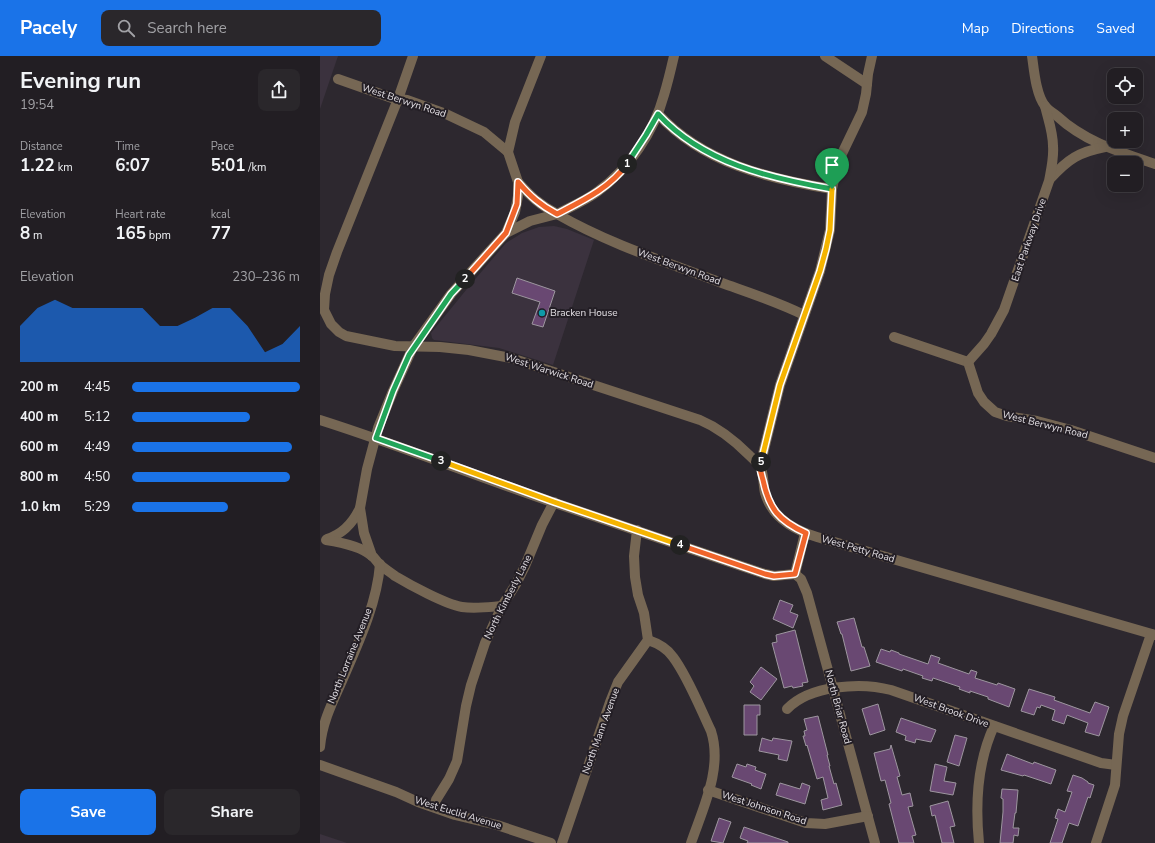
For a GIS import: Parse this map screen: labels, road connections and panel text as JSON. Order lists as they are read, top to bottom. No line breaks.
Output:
{"streets":{"street":["West Berwyn Road","East Parkway Drive","West Warwick Road","West Petty Road","North Kimberly Lane","North Lorraine Avenue","North Briar Road","West Brook Drive","North Mann Avenue","West Johnson Road","West Euclid Avenue"]},"crossings":[["West Berwyn Road","East Parkway Drive"],["West Berwyn Road","West Warwick Road"],["North Kimberly Lane","West Euclid Avenue"],["North Briar Road","West Brook Drive"],["North Briar Road","West Johnson Road"]],"places":["Bracken House"],"page":{"header":"Pacely","search":"Search here","nav":["Map","Directions","Saved"],"heading":["Evening run","19:54"],"map_buttons":["+","−"],"stats":[["Distance","1.22 km"],["Time","6:07"],["Pace","5:01 /km"],["Elevation","8 m"],["Heart rate","165 bpm"],["kcal","77"]],"pins":["1","2","3","5","4"],"chart":["Elevation","230–236 m"],"list":[{"name":"200 m","note":"4:45"},{"name":"400 m","note":"5:12"},{"name":"600 m","note":"4:49"},{"name":"800 m","note":"4:50"},{"name":"1.0 km","note":"5:29"}],"buttons":["Save","Share"]}}
